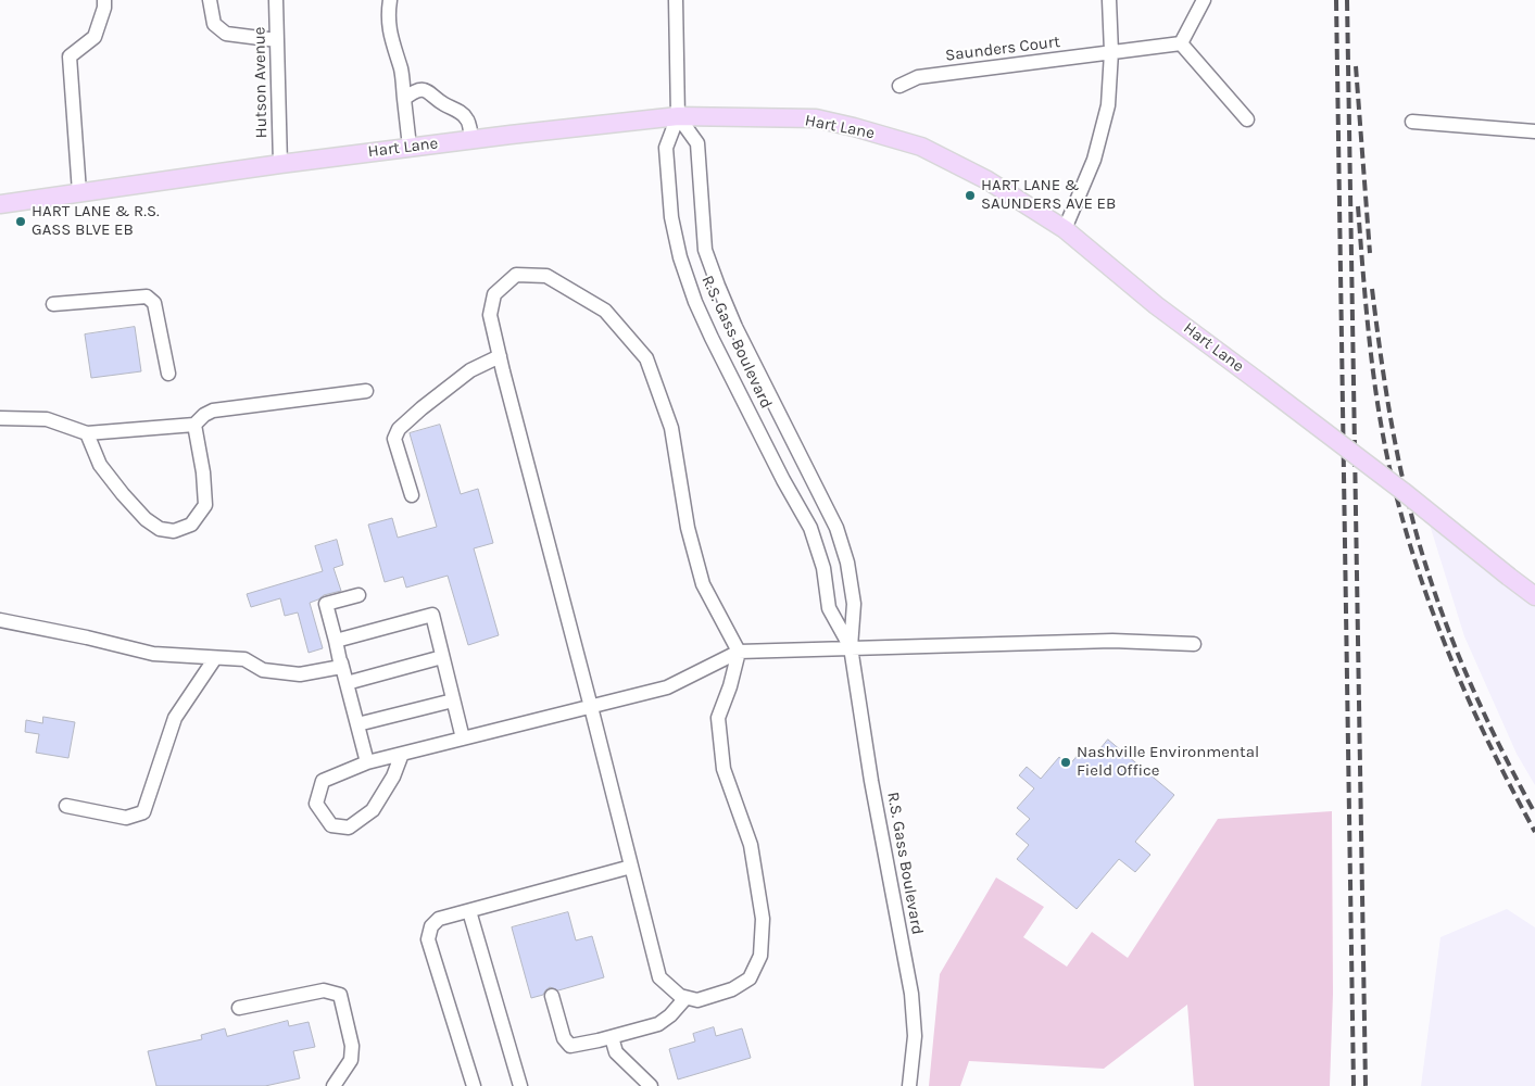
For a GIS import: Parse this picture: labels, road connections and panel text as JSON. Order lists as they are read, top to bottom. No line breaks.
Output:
{"streets":{"main road":["Hart Lane"],"street":["Saunders Court","Hutson Avenue","R.S. Gass Boulevard"]},"crossings":[["Hutson Avenue","Hart Lane"],["Hart Lane","R.S. Gass Boulevard"]],"places":["HART LANE & SAUNDERS AVE EB","HART LANE & R.S. GASS BLVE EB","Nashville Environmental Field Office"]}
